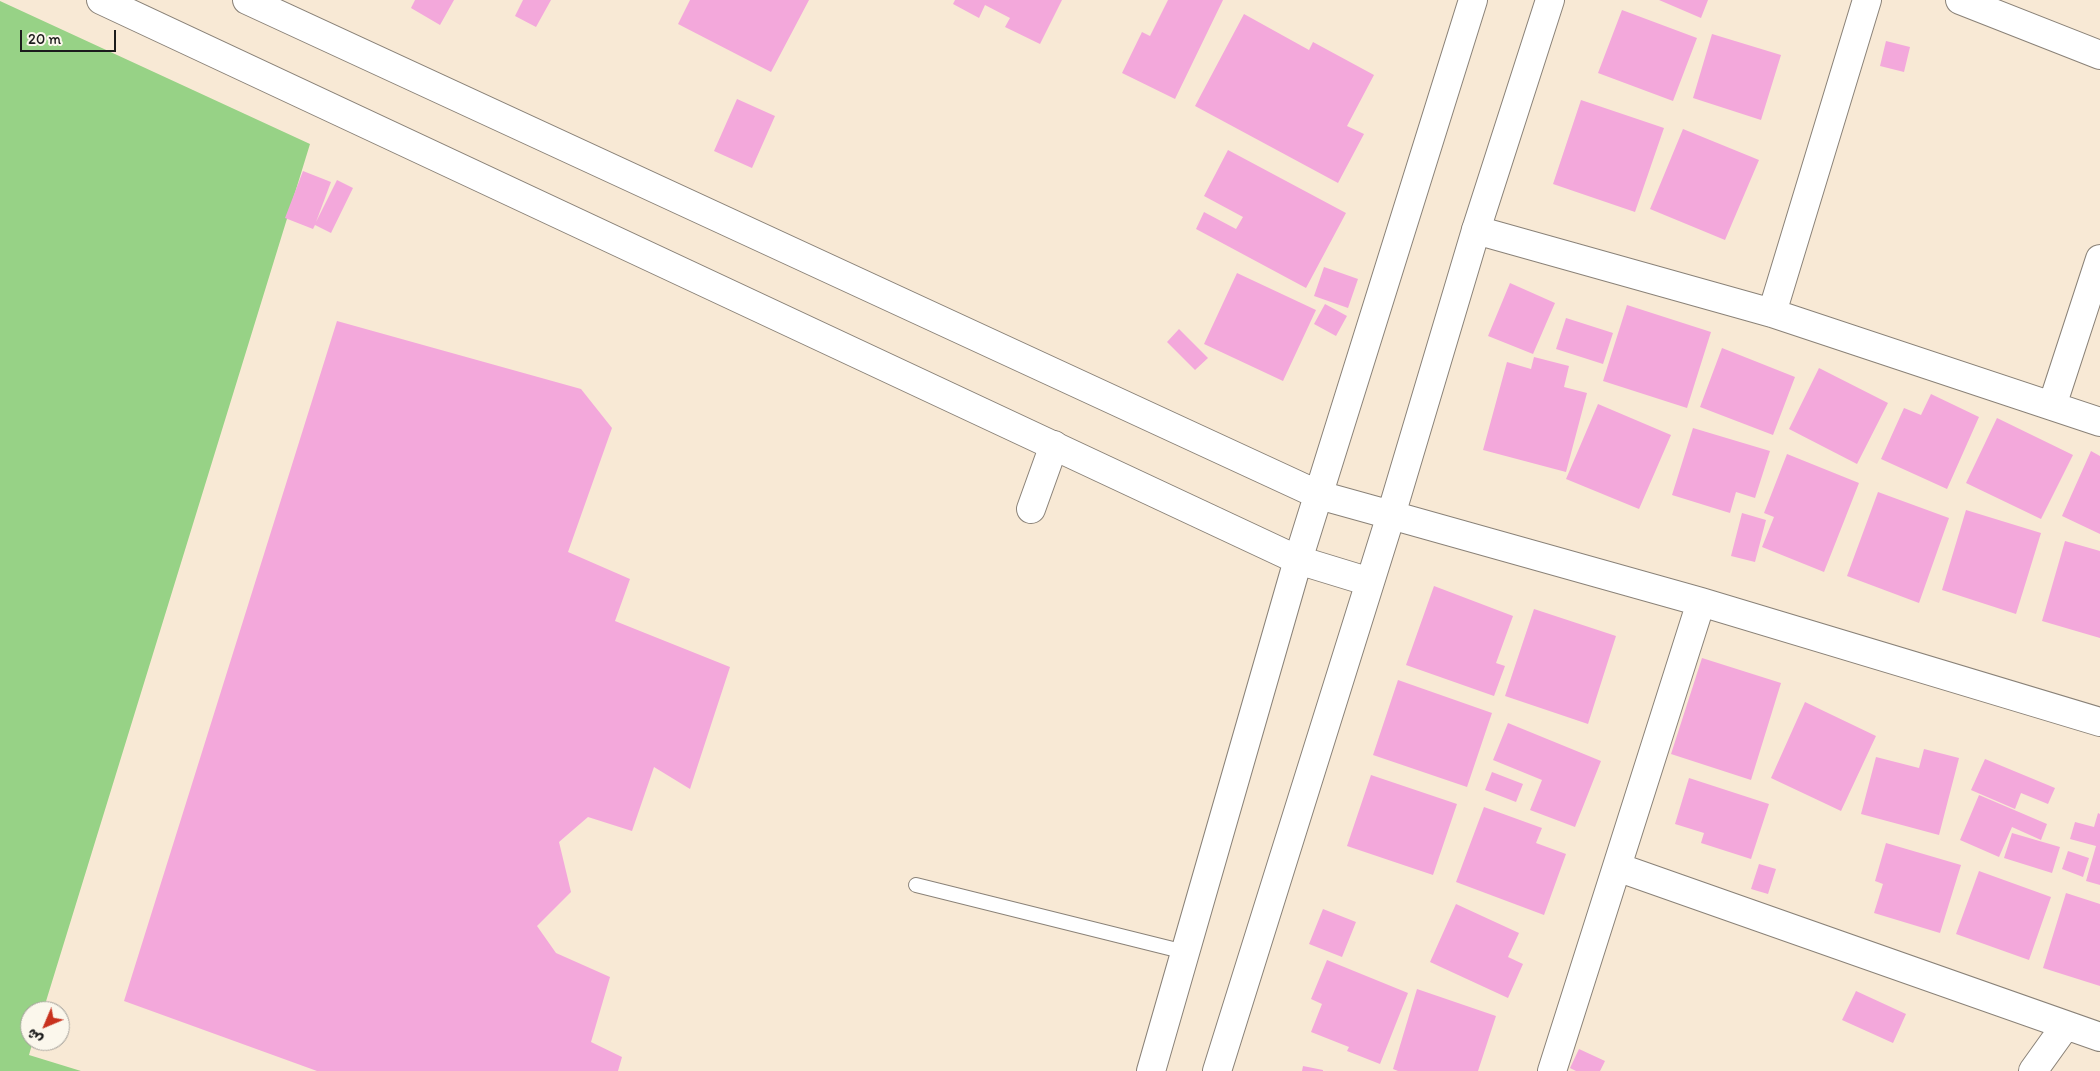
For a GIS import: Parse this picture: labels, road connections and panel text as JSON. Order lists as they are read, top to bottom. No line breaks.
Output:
{"scale_bar":"20 m","north":"bottom left"}
